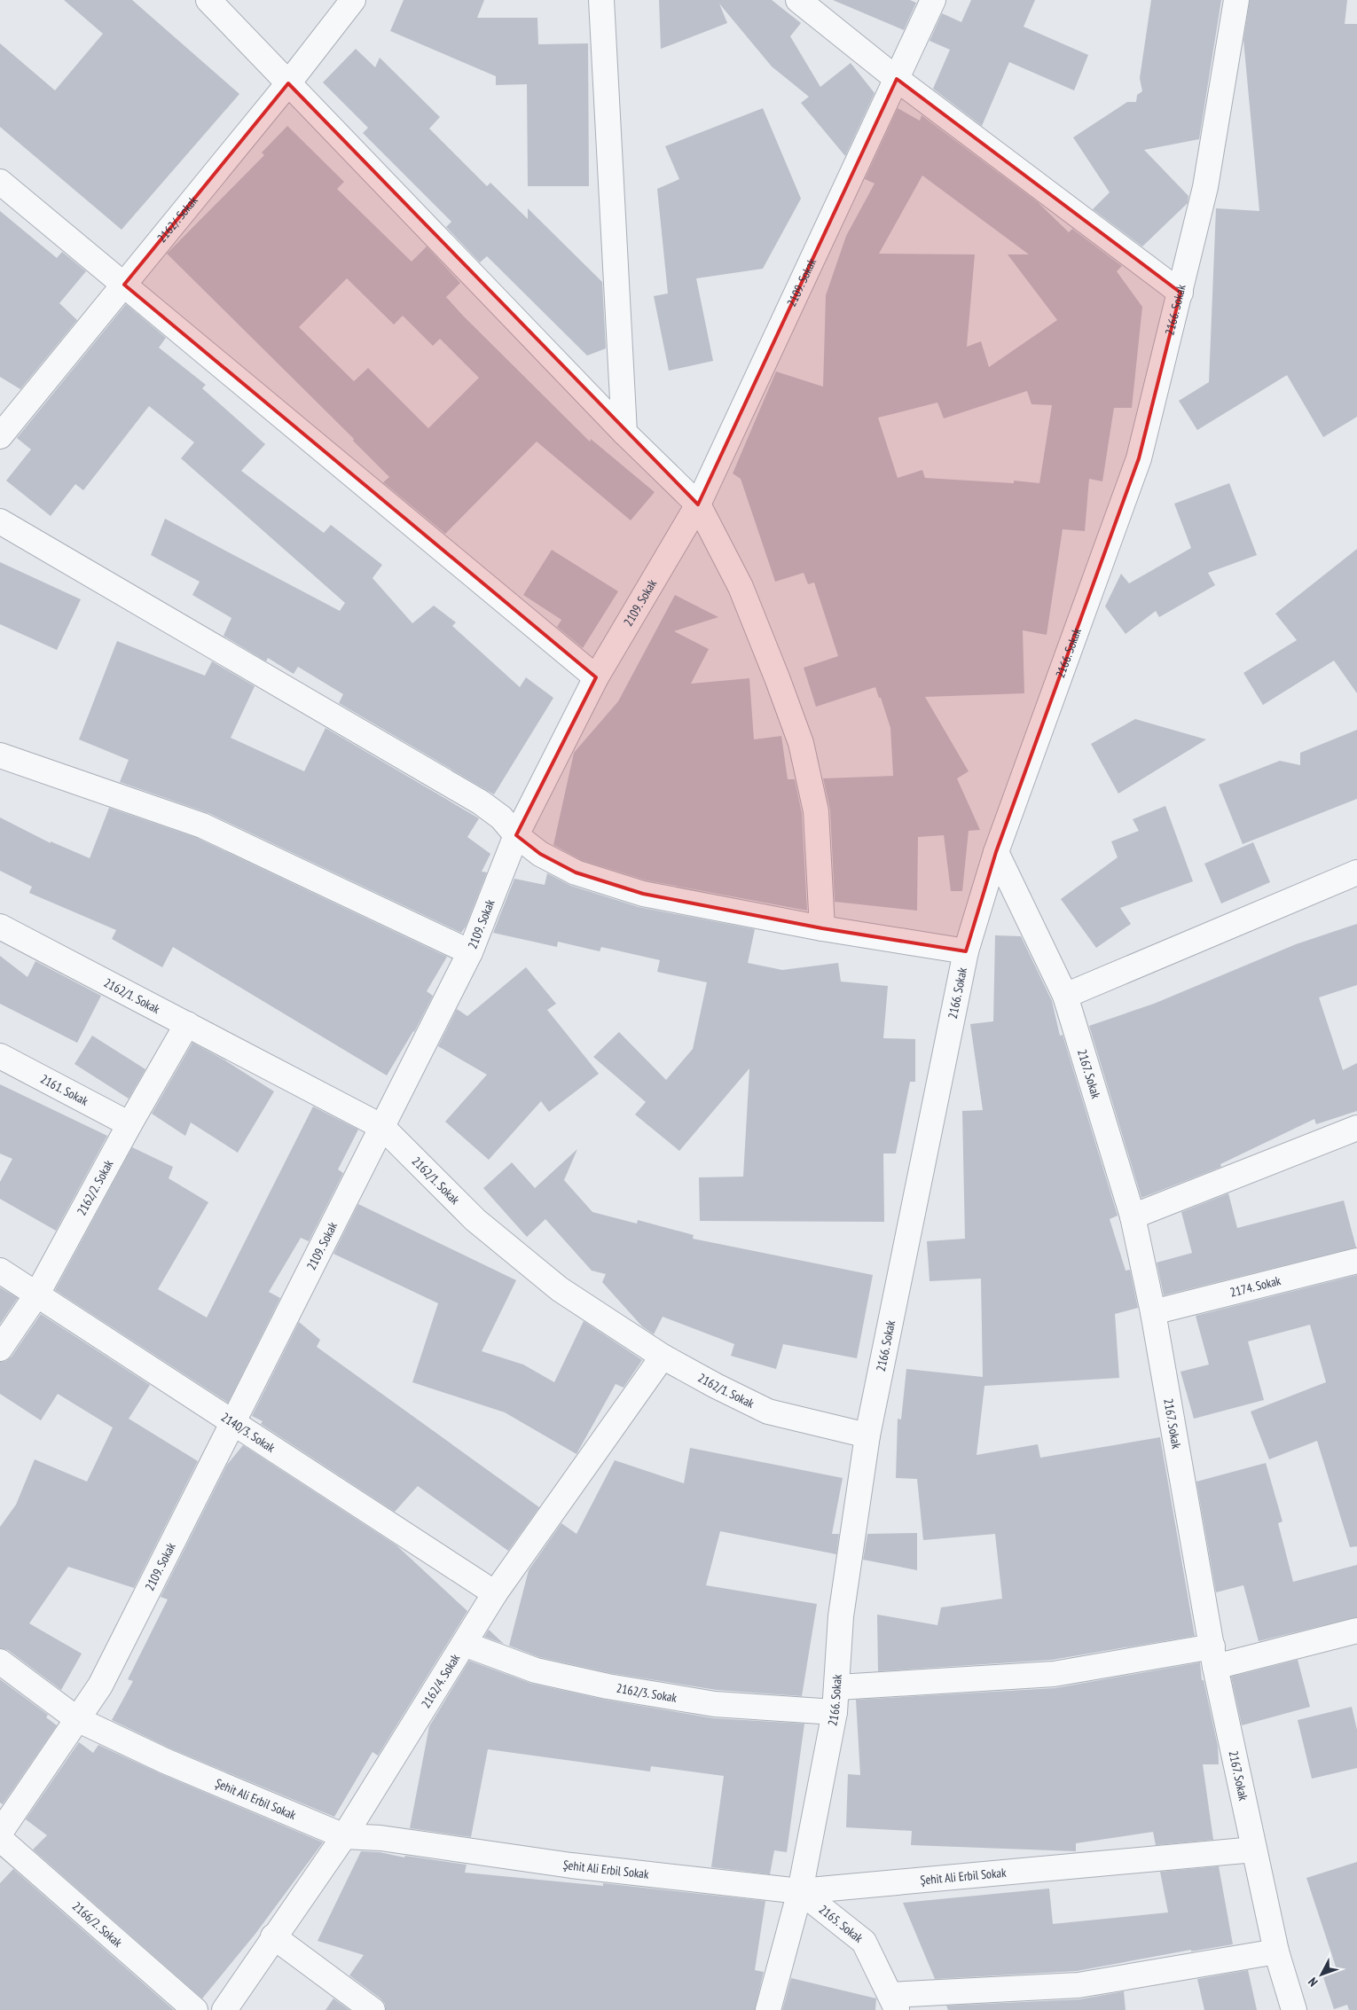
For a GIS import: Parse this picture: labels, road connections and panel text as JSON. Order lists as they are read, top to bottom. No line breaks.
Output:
{"streets":{"street":["2162/. Sokak","2109. Sokak","2166. Sokak","2162/1. Sokak","2167. Sokak","2161. Sokak","2162/2. Sokak","2174. Sokak","2140/3. Sokak","2162/4. Sokak","2162/3. Sokak","Şehit Ali Erbil Sokak","2165. Sokak","2166/2. Sokak"]},"crossings":[["2109. Sokak","2162/1. Sokak"],["2109. Sokak","2140/3. Sokak"],["2109. Sokak","Şehit Ali Erbil Sokak"],["2166. Sokak","2162/1. Sokak"],["2166. Sokak","2167. Sokak"],["2166. Sokak","2162/3. Sokak"],["2166. Sokak","Şehit Ali Erbil Sokak"],["2166. Sokak","2165. Sokak"],["2162/1. Sokak","2162/2. Sokak"],["2162/1. Sokak","2162/4. Sokak"],["2167. Sokak","2174. Sokak"],["2167. Sokak","Şehit Ali Erbil Sokak"],["2161. Sokak","2162/2. Sokak"],["2162/2. Sokak","2140/3. Sokak"],["2140/3. Sokak","2162/4. Sokak"],["2162/4. Sokak","2162/3. Sokak"],["2162/4. Sokak","Şehit Ali Erbil Sokak"],["Şehit Ali Erbil Sokak","2165. Sokak"]],"north":"bottom left"}
